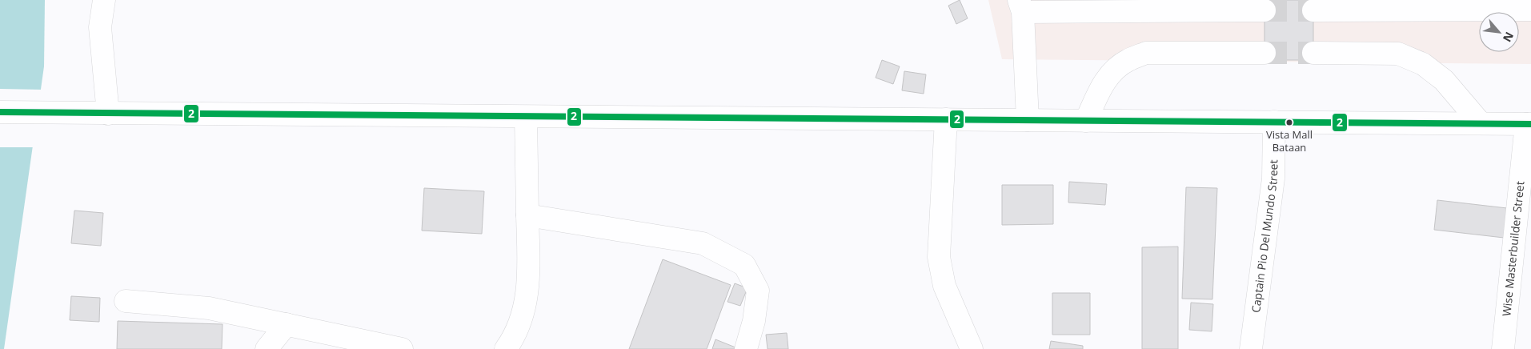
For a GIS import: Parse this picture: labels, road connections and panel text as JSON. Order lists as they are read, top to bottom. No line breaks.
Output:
{"streets":{"main road":["Captain Pio Del Mundo Street","Wise Masterbuilder Street"]},"places":["Vista Mall Bataan"],"lines":["transit line 2"],"north":"bottom right"}
